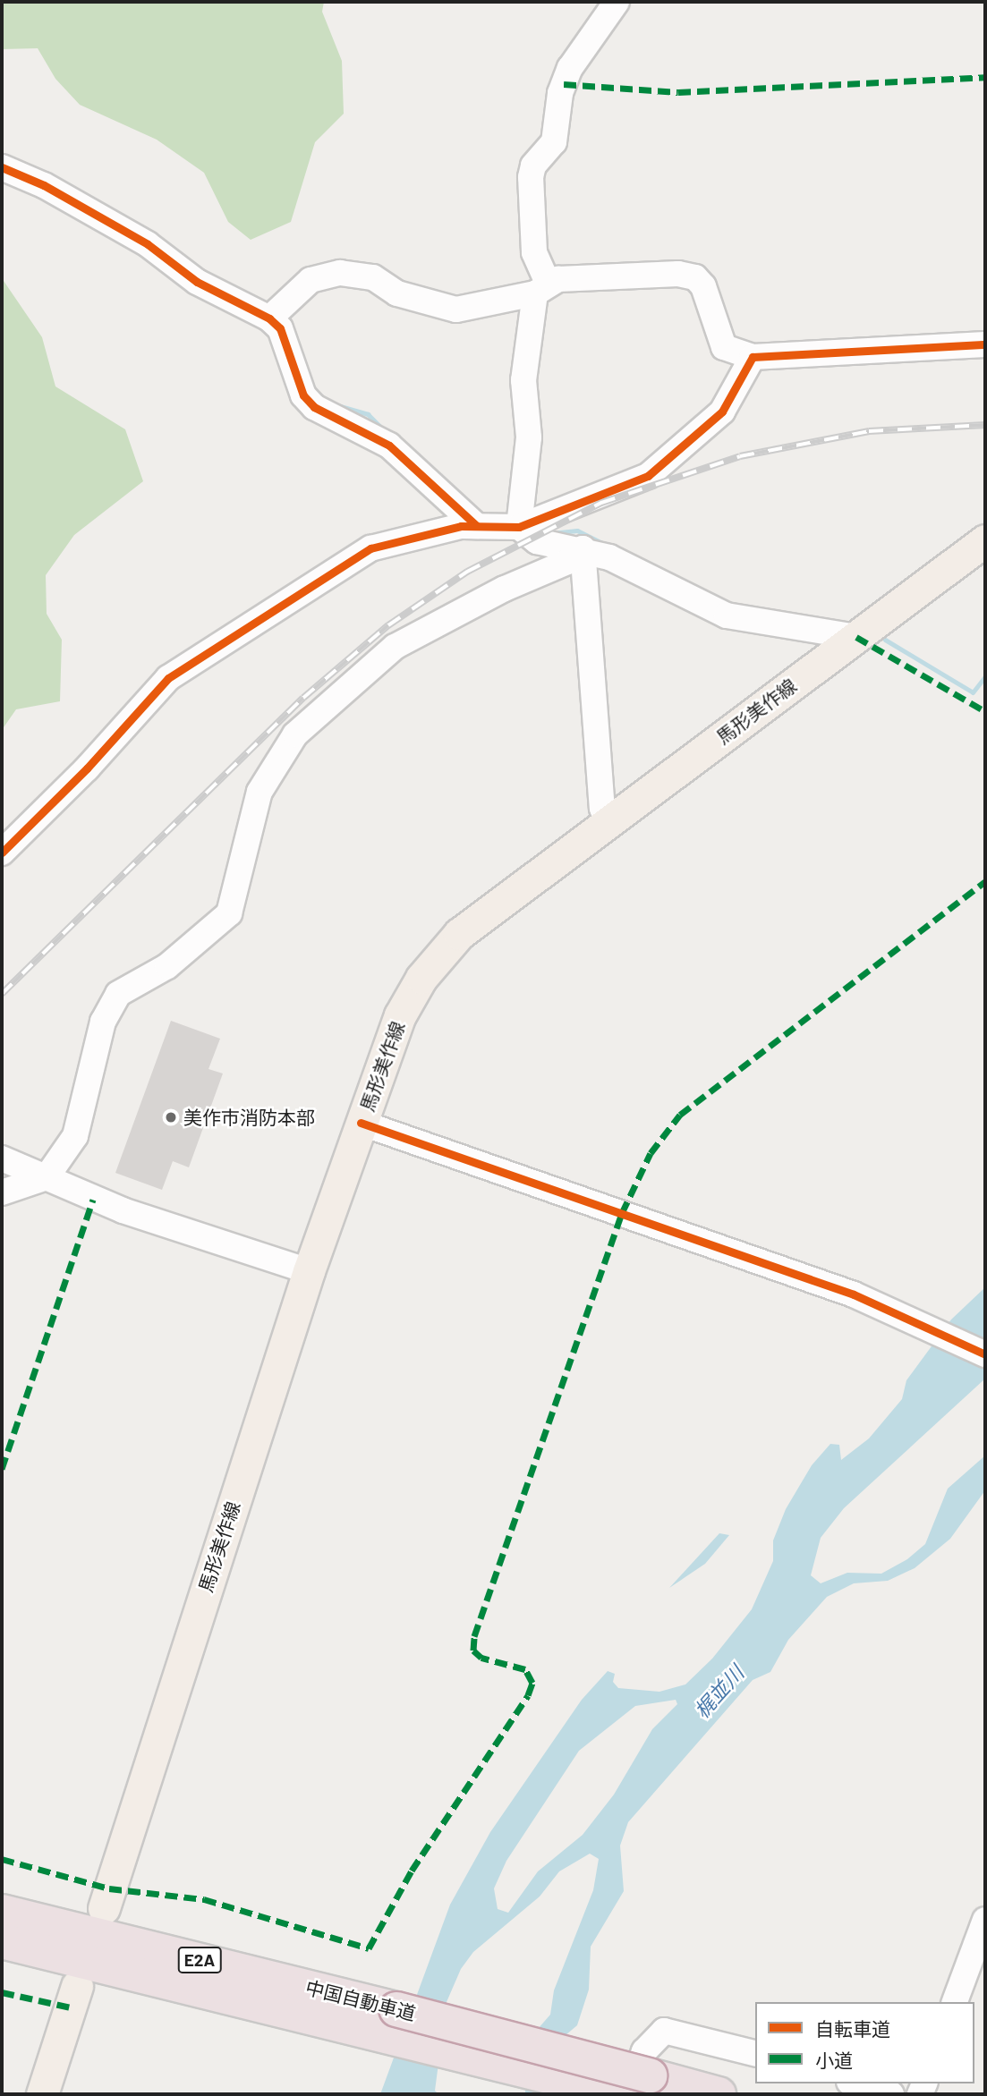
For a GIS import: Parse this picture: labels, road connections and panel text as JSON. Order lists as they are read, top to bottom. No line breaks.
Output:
{"streets":{"highway":["E2A","中国自動車道"],"main road":["馬形美作線"]},"water":["梶並川"],"places":["美作市消防本部"],"legend":["自転車道","小道"]}
